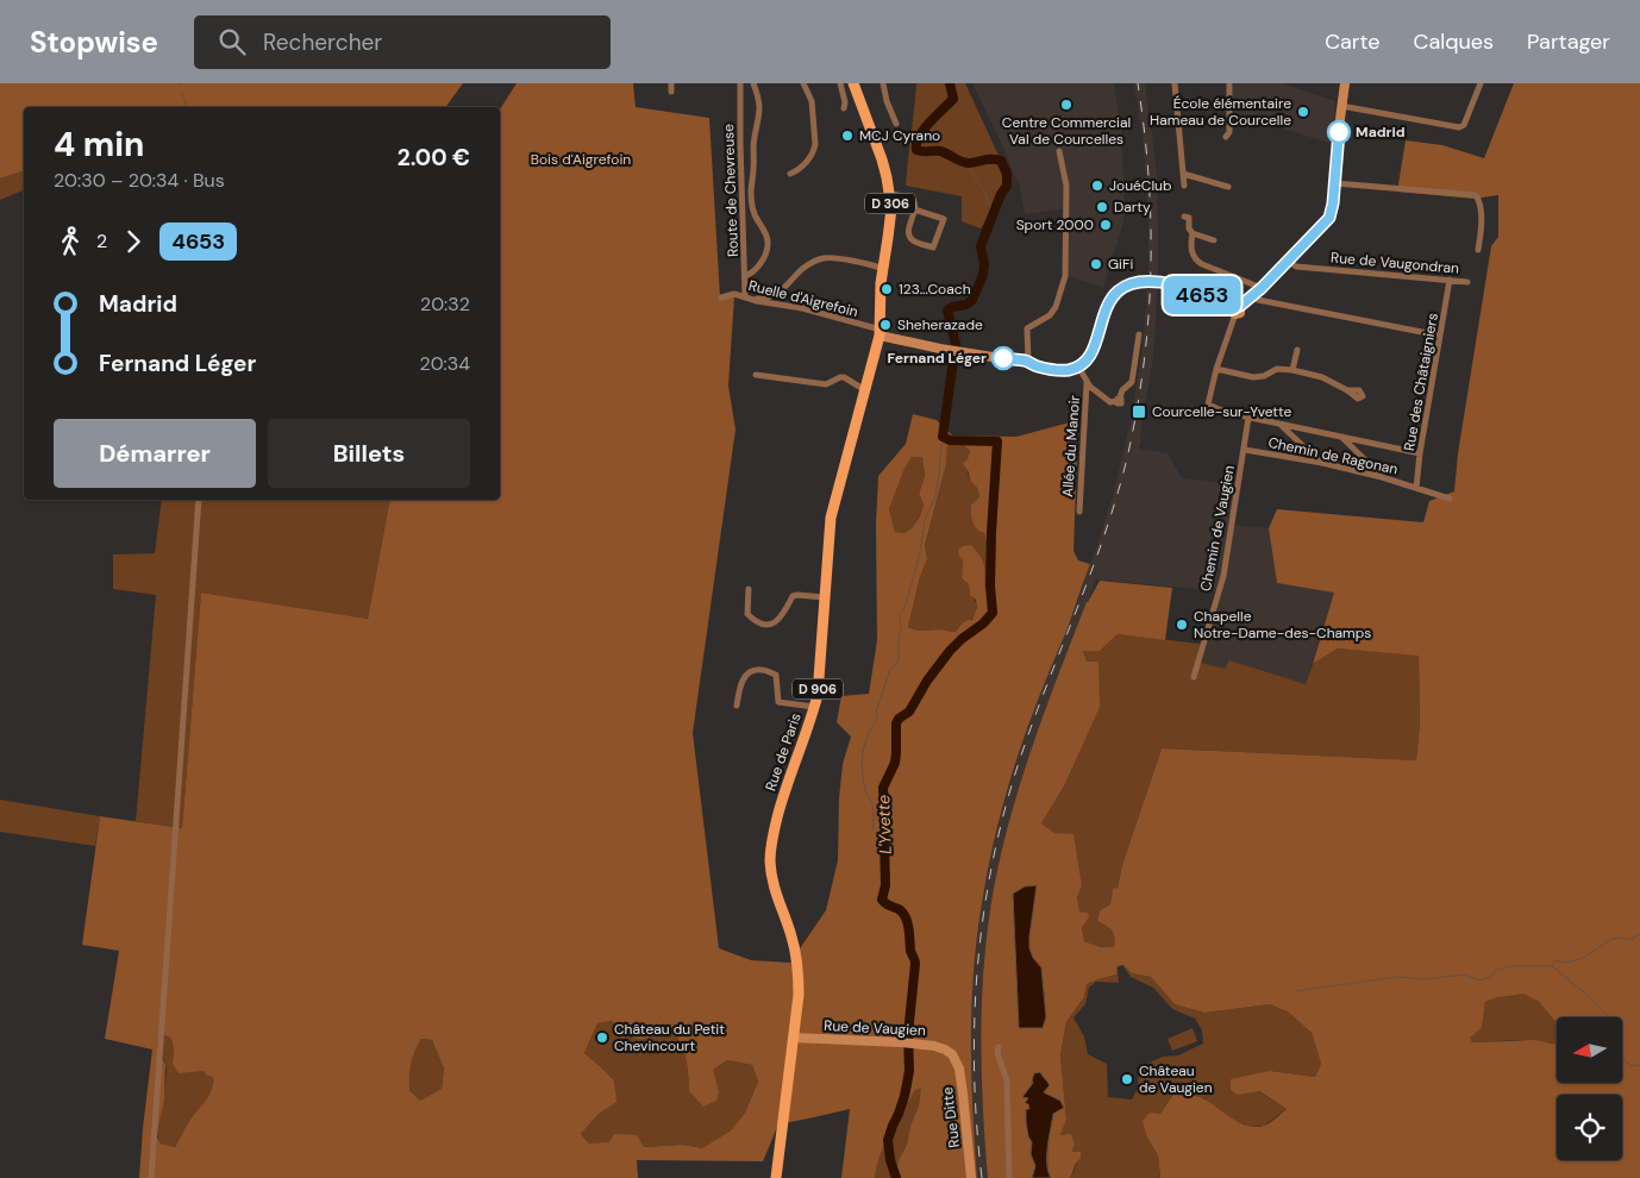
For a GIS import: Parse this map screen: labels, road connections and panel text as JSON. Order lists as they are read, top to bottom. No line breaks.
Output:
{"streets":{"main road":["D 306","D 906","Rue de Paris"],"street":["Route de Chevreuse","Rue de Vaugondran","Ruelle d'Aigrefoin","Rue des Châtaigniers","Allée du Manoir","Chemin de Ragonan","Chemin de Vaugien","Rue de Vaugien","Rue Ditte"]},"crossings":[["Route de Chevreuse","Ruelle d'Aigrefoin"],["D 306","Ruelle d'Aigrefoin"],["D 306","Rue de Paris"],["Rue de Vaugondran","Rue des Châtaigniers"],["Ruelle d'Aigrefoin","Rue de Paris"],["Rue des Châtaigniers","Chemin de Ragonan"],["Chemin de Ragonan","Chemin de Vaugien"],["Rue de Paris","Rue de Vaugien"],["Rue de Vaugien","Rue Ditte"]],"water":["L'Yvette"],"parks":["Bois d'Aigrefoin"],"places":{"other":["Centre Commercial Val de Courcelles","École élémentaire Hameau de Courcelle","Madrid","MCJ Cyrano","JouéClub","Darty","Sport 2000","GiFi","123...Coach","Sheherazade","Fernand Léger","Chapelle Notre-Dame-des-Champs","Château du Petit Chevincourt","Château de Vaugien"],"transit":["Courcelle-sur-Yvette"]},"lines":["bus line 4653"],"north":"left","page":{"header":"Stopwise","search":"Rechercher","nav":["Carte","Calques","Partager"],"on_map":"4653","heading":["4 min","20:30 – 20:34 · Bus","2.00 €"],"legs":["2","4653"],"list":[{"name":"Madrid","value":"20:32"},{"name":"Fernand Léger","value":"20:34"}],"buttons":["Démarrer","Billets"]}}
